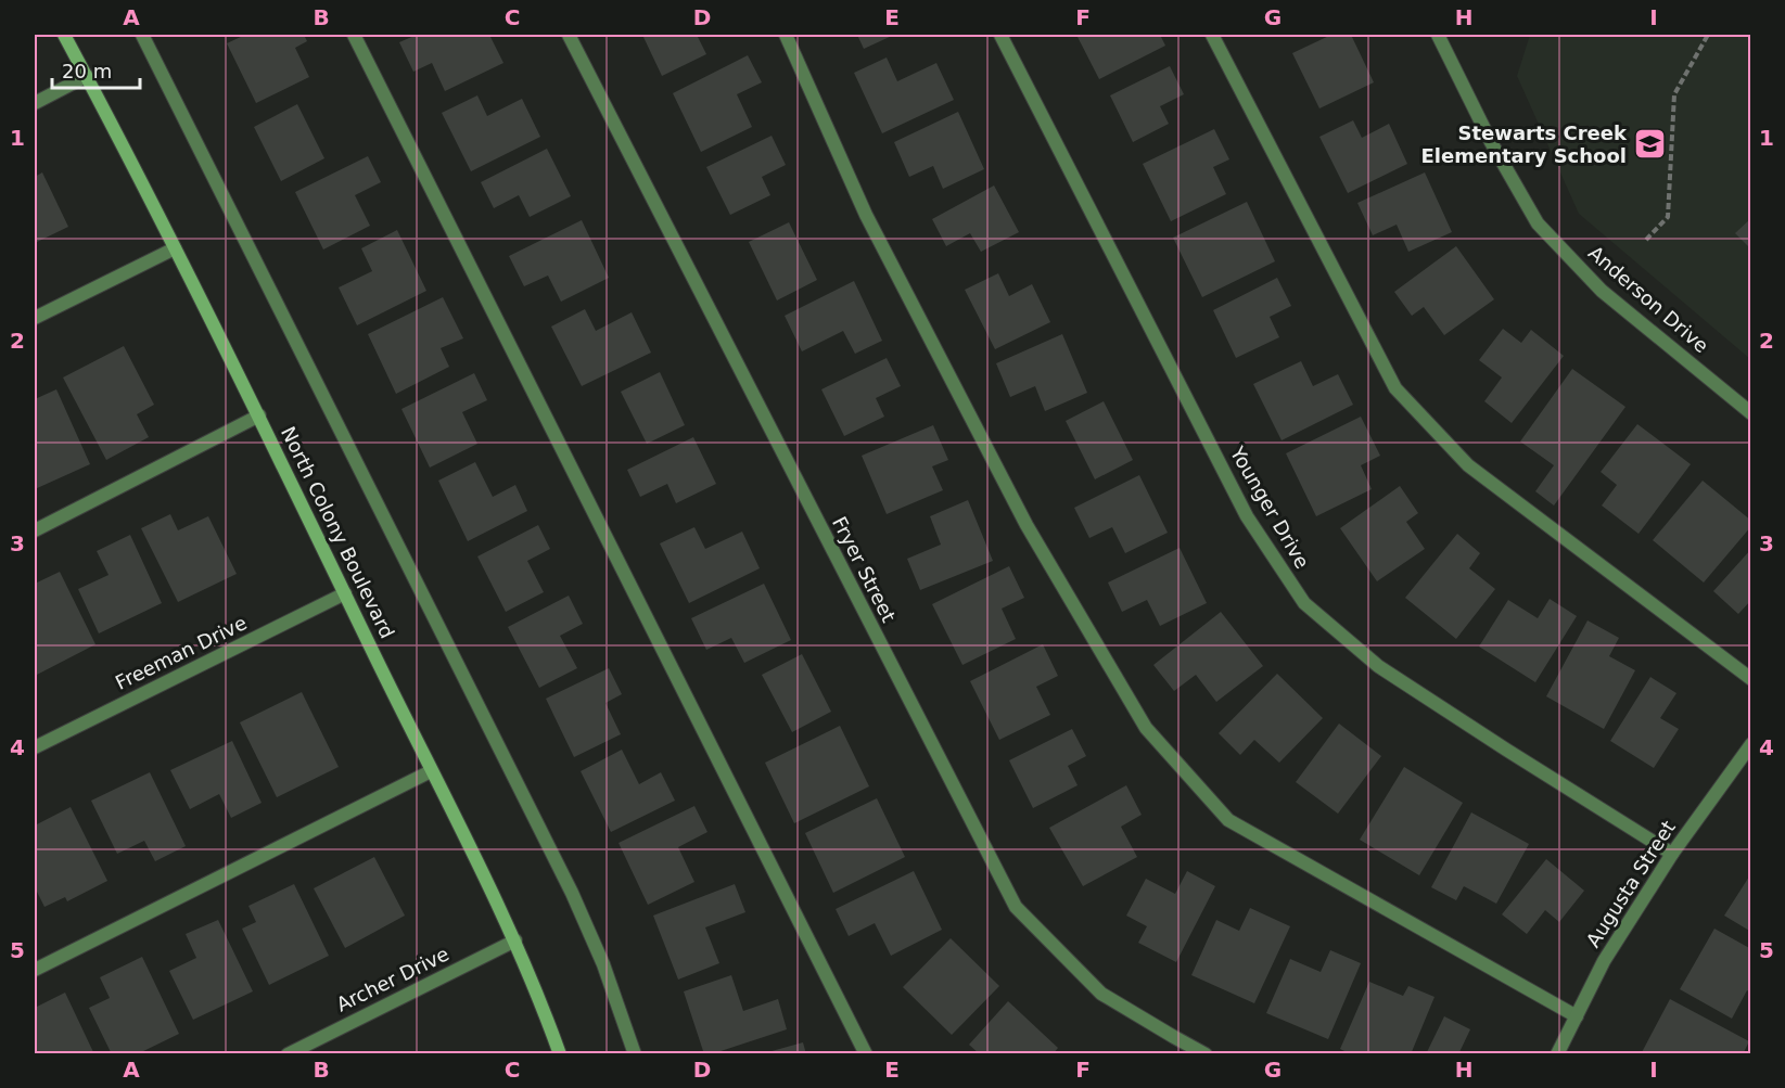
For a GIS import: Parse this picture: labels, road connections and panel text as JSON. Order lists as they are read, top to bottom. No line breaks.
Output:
{"streets":{"main road":["North Colony Boulevard"],"street":["Anderson Drive","Younger Drive","Fryer Street","Freeman Drive","Augusta Street","Archer Drive"]},"crossings":[["Younger Drive","Augusta Street"],["North Colony Boulevard","Freeman Drive"],["North Colony Boulevard","Archer Drive"]],"places":{"school or university":["Stewarts Creek Elementary School"]},"scale_bar":"20 m","grid":{"columns":["A","B","C","D","E","F","G","H","I"],"rows":["1","2","3","4","5"]}}
